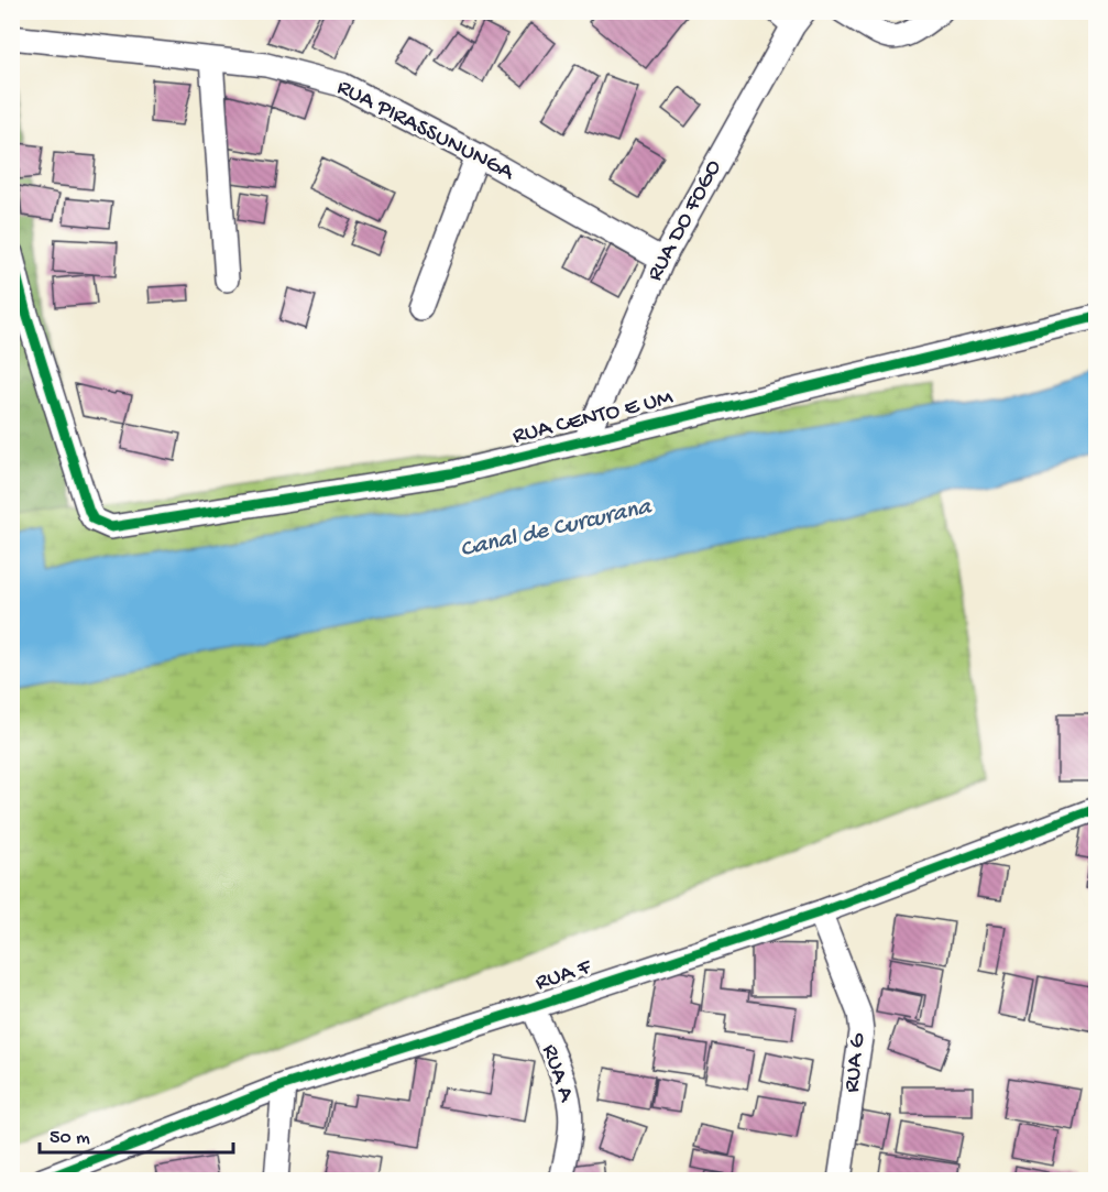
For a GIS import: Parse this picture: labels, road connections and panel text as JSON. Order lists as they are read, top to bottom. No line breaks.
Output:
{"streets":{"street":["RUA PIRASSUNUNGA","RUA DO FOGO","RUA CENTO E UM","RUA F","RUA G","RUA A"]},"crossings":[["RUA PIRASSUNUNGA","RUA DO FOGO"],["RUA DO FOGO","RUA CENTO E UM"],["RUA F","RUA G"],["RUA F","RUA A"]],"water":["Canal de Curcurana"],"scale_bar":"50 m"}
